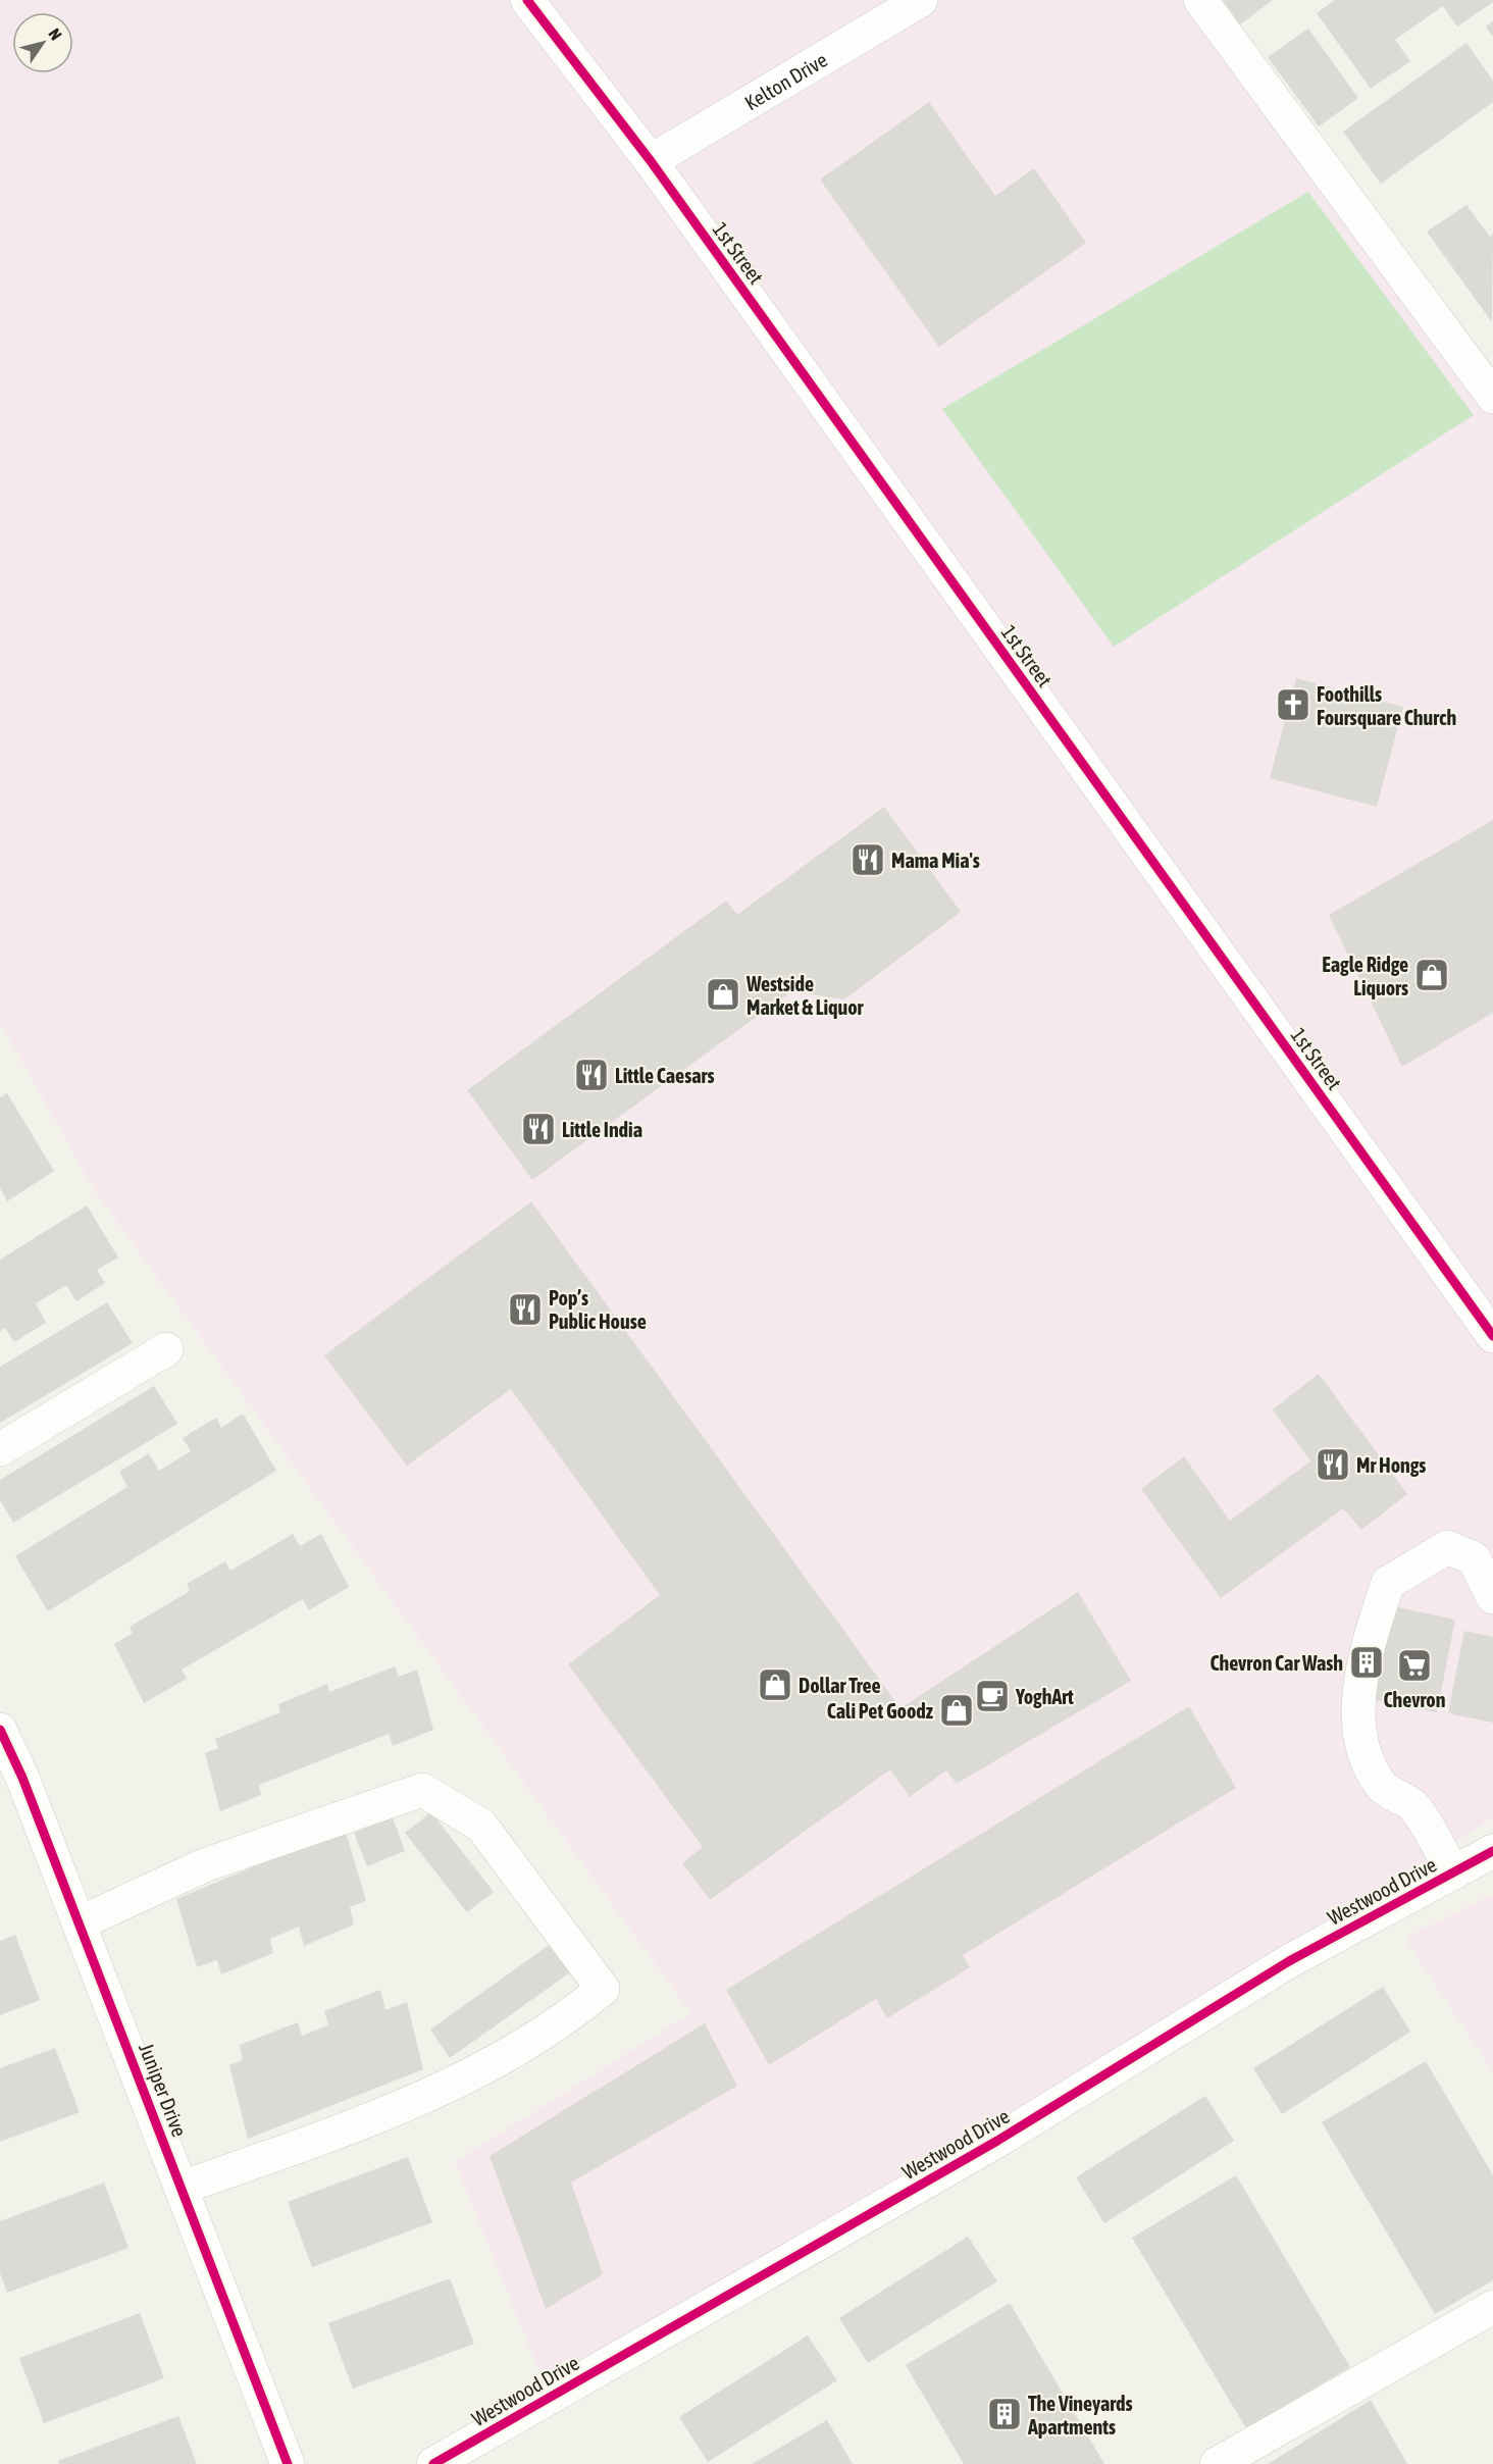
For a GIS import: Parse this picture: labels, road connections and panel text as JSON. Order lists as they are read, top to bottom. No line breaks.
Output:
{"streets":{"street":["Kelton Drive","1st Street","Westwood Drive","Juniper Drive"]},"crossings":[["Kelton Drive","1st Street"]],"places":{"church":["Foothills Foursquare Church"],"restaurant":["Mama Mia's","Little Caesars","Little India","Pop’s Public House","Mr Hongs"],"shop":["Eagle Ridge Liquors","Westside Market & Liquor","Dollar Tree","Cali Pet Goodz"],"building":["Chevron Car Wash","The Vineyards Apartments"],"supermarket":["Chevron"],"cafe":["YoghArt"]},"north":"top right"}
